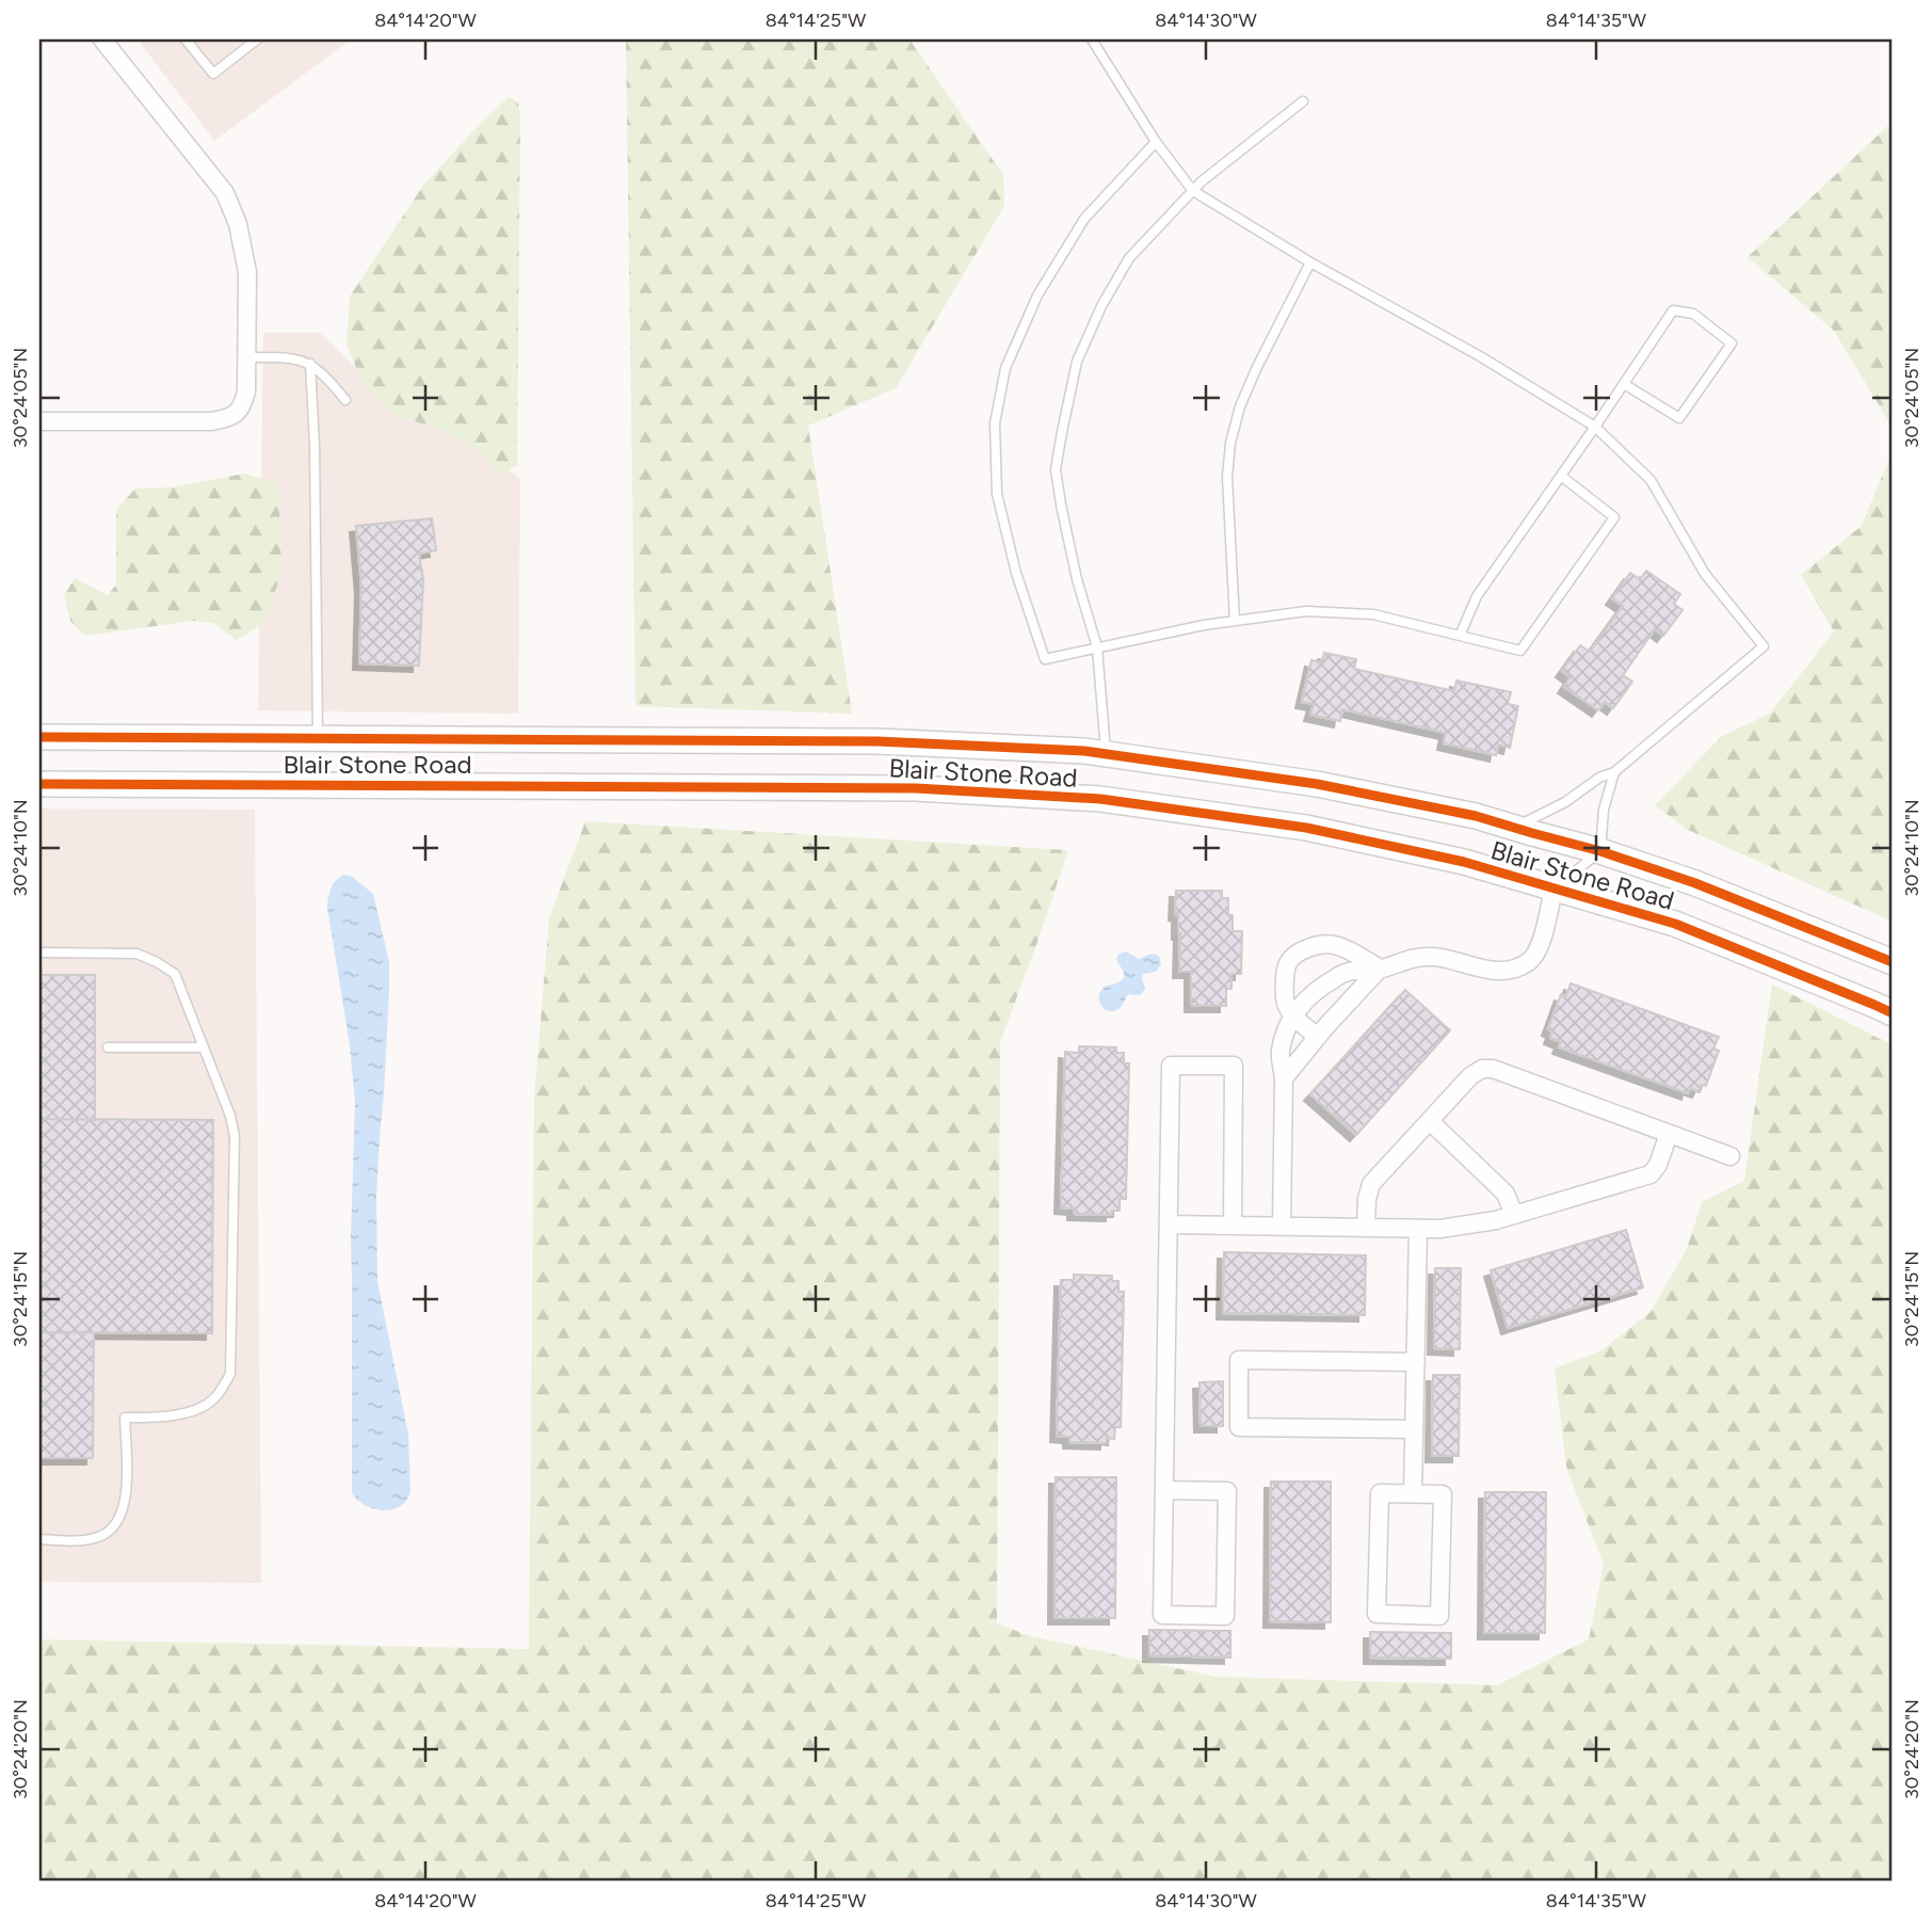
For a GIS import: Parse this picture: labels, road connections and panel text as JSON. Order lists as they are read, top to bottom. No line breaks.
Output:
{"streets":{"main road":["Blair Stone Road"]},"coordinates":["84°14'20\"W","84°14'25\"W","84°14'30\"W","84°14'35\"W","30°24'05\"N","30°24'10\"N","30°24'15\"N","30°24'20\"N"]}
